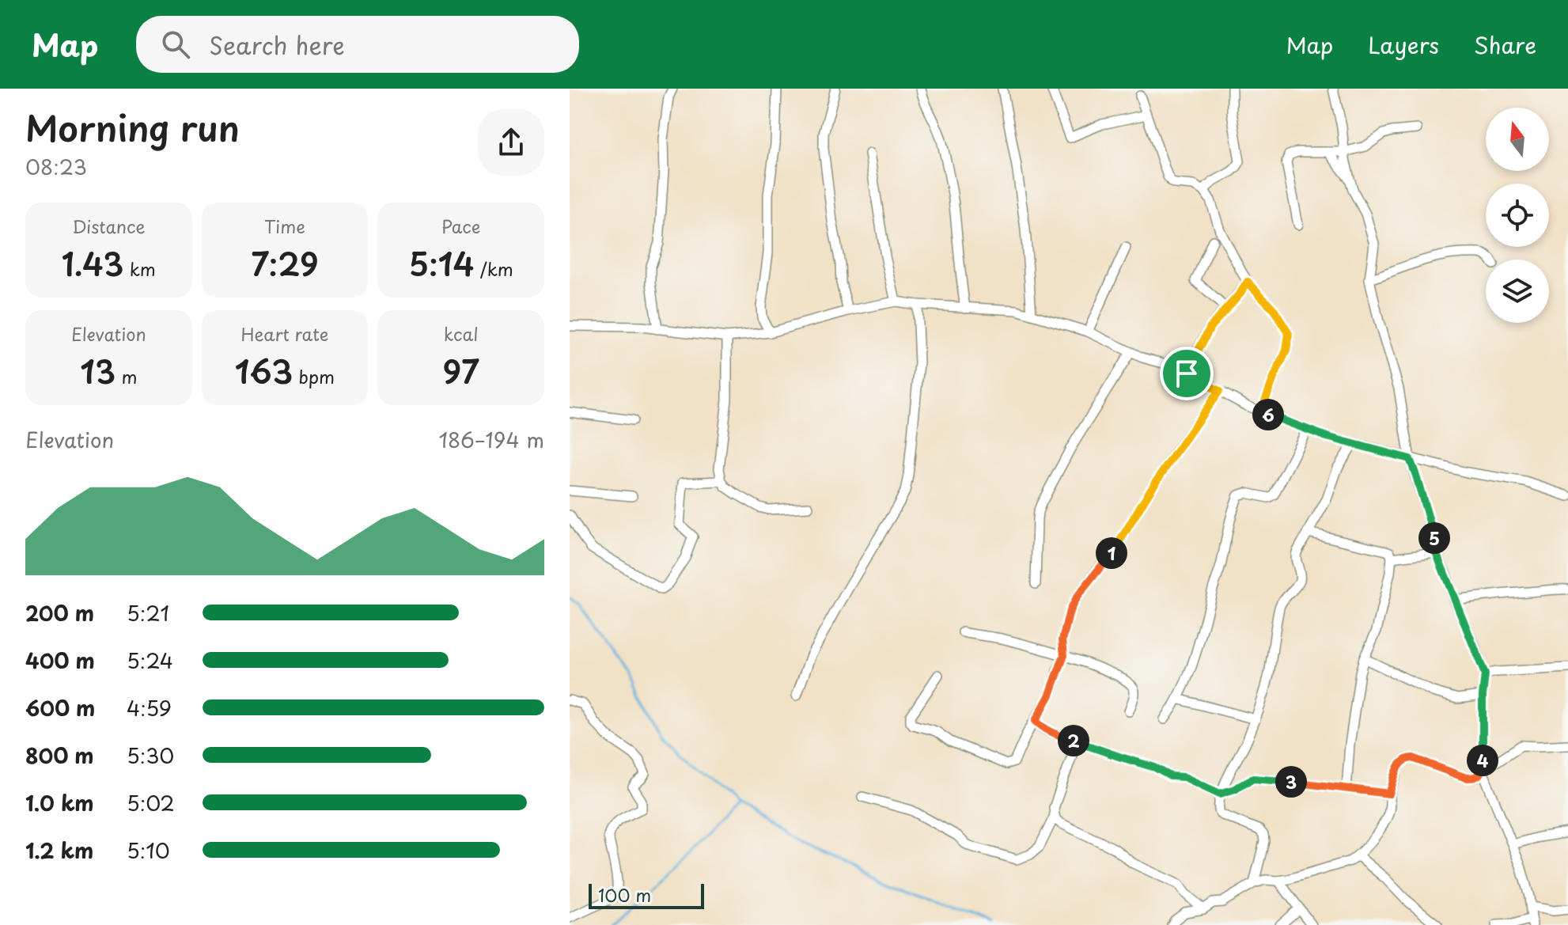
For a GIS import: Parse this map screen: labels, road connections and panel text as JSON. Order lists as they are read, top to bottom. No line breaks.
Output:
{"scale_bar":"100 m","north":"top","page":{"header":"Map","search":"Search here","nav":["Map","Layers","Share"],"heading":["Morning run","08:23"],"stats":[["Distance","1.43 km"],["Time","7:29"],["Pace","5:14 /km"],["Elevation","13 m"],["Heart rate","163 bpm"],["kcal","97"]],"pins":["6","5","1","2","4","3"],"chart":["Elevation","186–194 m"],"list":[{"name":"200 m","note":"5:21"},{"name":"400 m","note":"5:24"},{"name":"600 m","note":"4:59"},{"name":"800 m","note":"5:30"},{"name":"1.0 km","note":"5:02"},{"name":"1.2 km","note":"5:10"}],"scale":"100 m"}}
